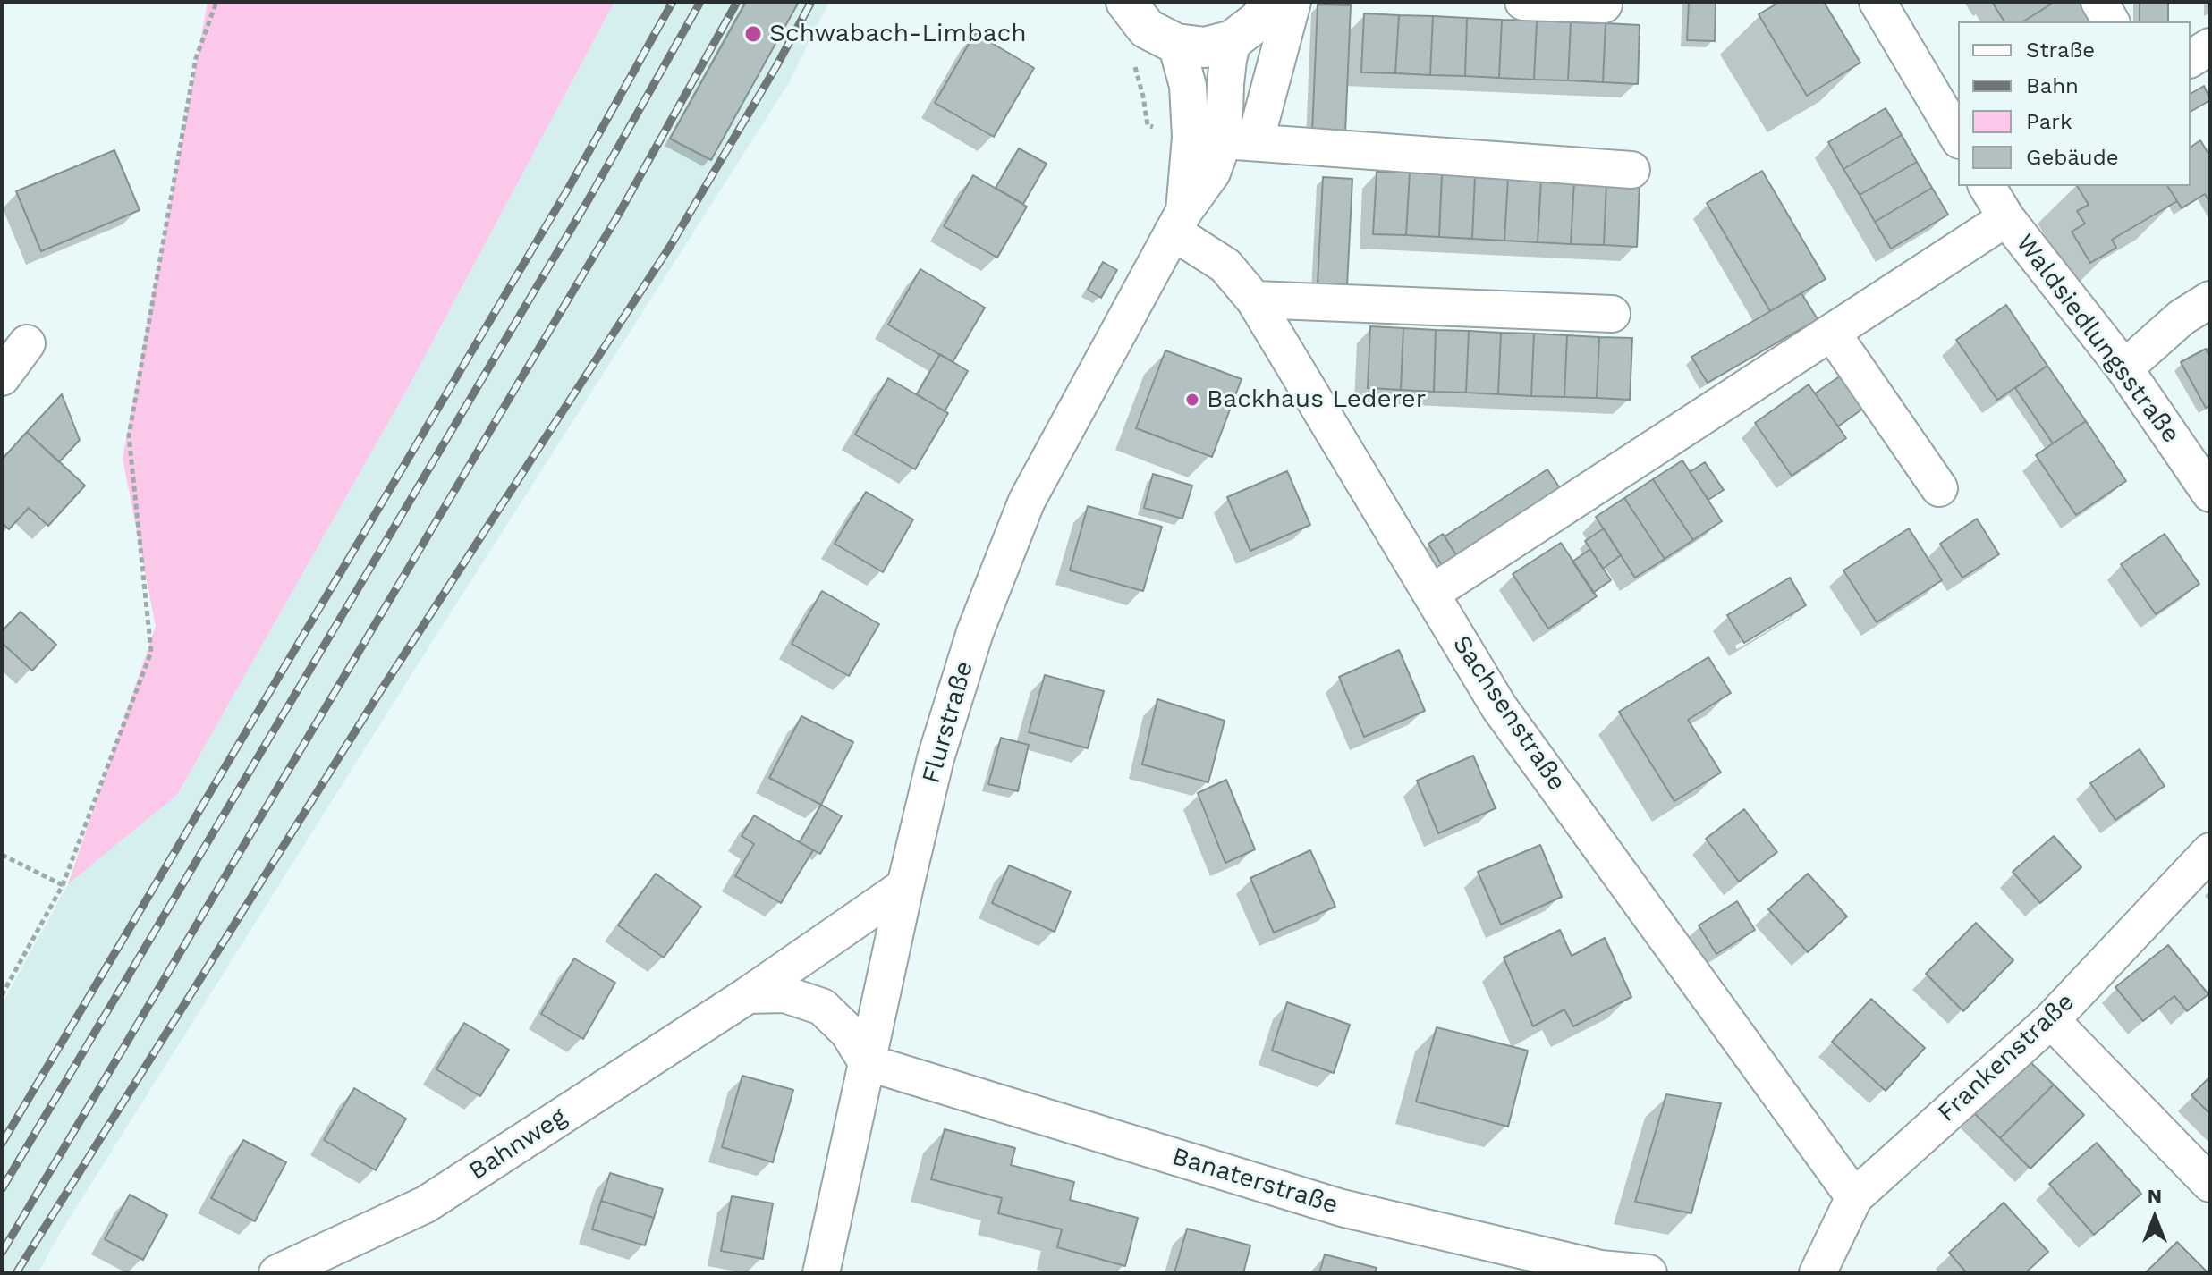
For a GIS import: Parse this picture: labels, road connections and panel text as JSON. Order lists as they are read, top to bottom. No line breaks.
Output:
{"streets":{"street":["Waldsiedlungsstraße","Sachsenstraße","Flurstraße","Frankenstraße","Bahnweg","Banaterstraße"]},"crossings":[["Sachsenstraße","Flurstraße"],["Sachsenstraße","Frankenstraße"],["Flurstraße","Bahnweg"],["Flurstraße","Banaterstraße"]],"places":["Schwabach-Limbach","Backhaus Lederer"],"legend":["Straße","Bahn","Park","Gebäude"],"north":"top"}
